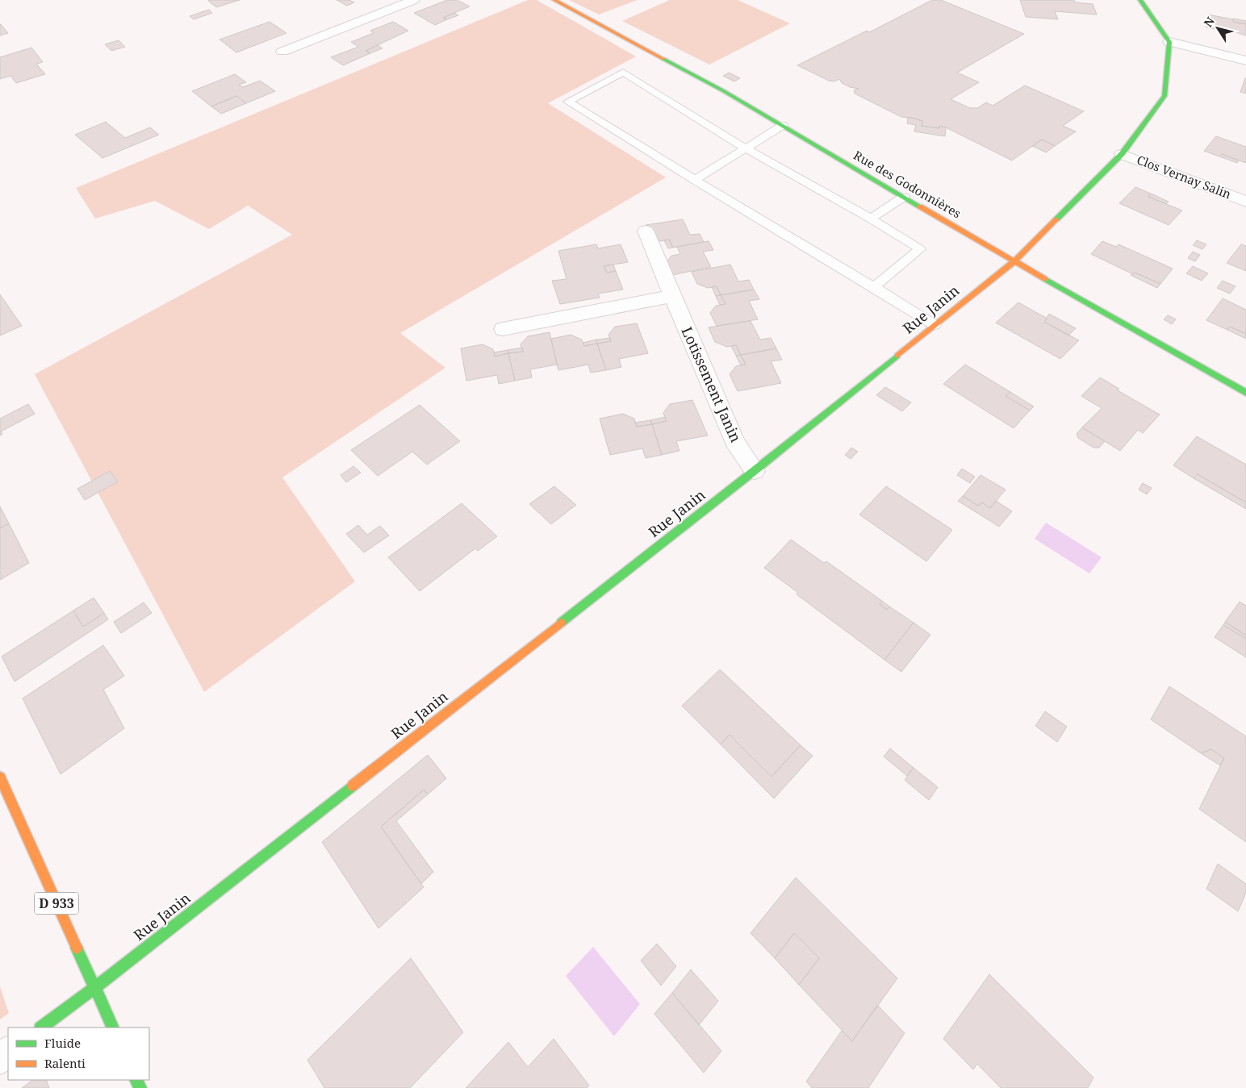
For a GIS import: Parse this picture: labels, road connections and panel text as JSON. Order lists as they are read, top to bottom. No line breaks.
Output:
{"streets":{"street":["Clos Vernay Salin","Rue des Godonnières","Rue Janin","Lotissement Janin","D 933"]},"crossings":[["Clos Vernay Salin","Rue Janin"],["Rue des Godonnières","Rue Janin"],["Rue Janin","Lotissement Janin"],["Rue Janin","D 933"]],"legend":["Fluide","Ralenti"],"north":"top left"}
